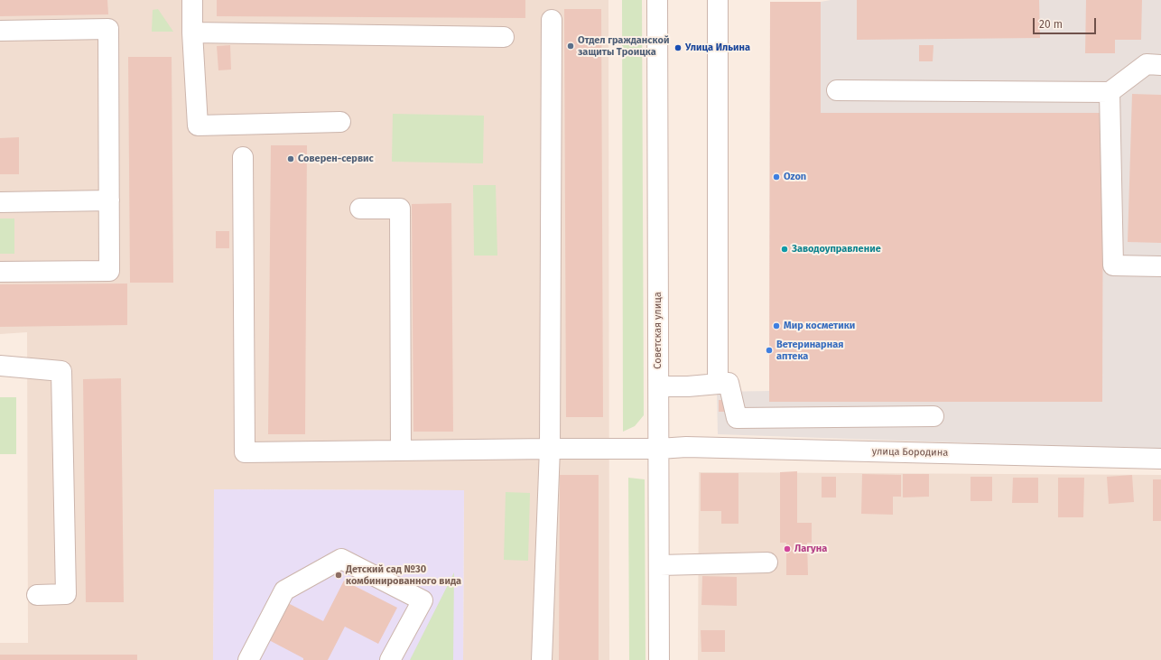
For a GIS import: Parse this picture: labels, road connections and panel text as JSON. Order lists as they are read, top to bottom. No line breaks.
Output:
{"streets":{"street":["Советская улица","улица Бородина"]},"crossings":[["Советская улица","улица Бородина"]],"places":["Отдел гражданской защиты Троицка","Улица Ильина","Соверен-сервис","Ozon","Заводоуправление","Мир косметики","Ветеринарная аптека","Лагуна","Детский сад №30 комбинированного вида"],"scale_bar":"20 m"}
